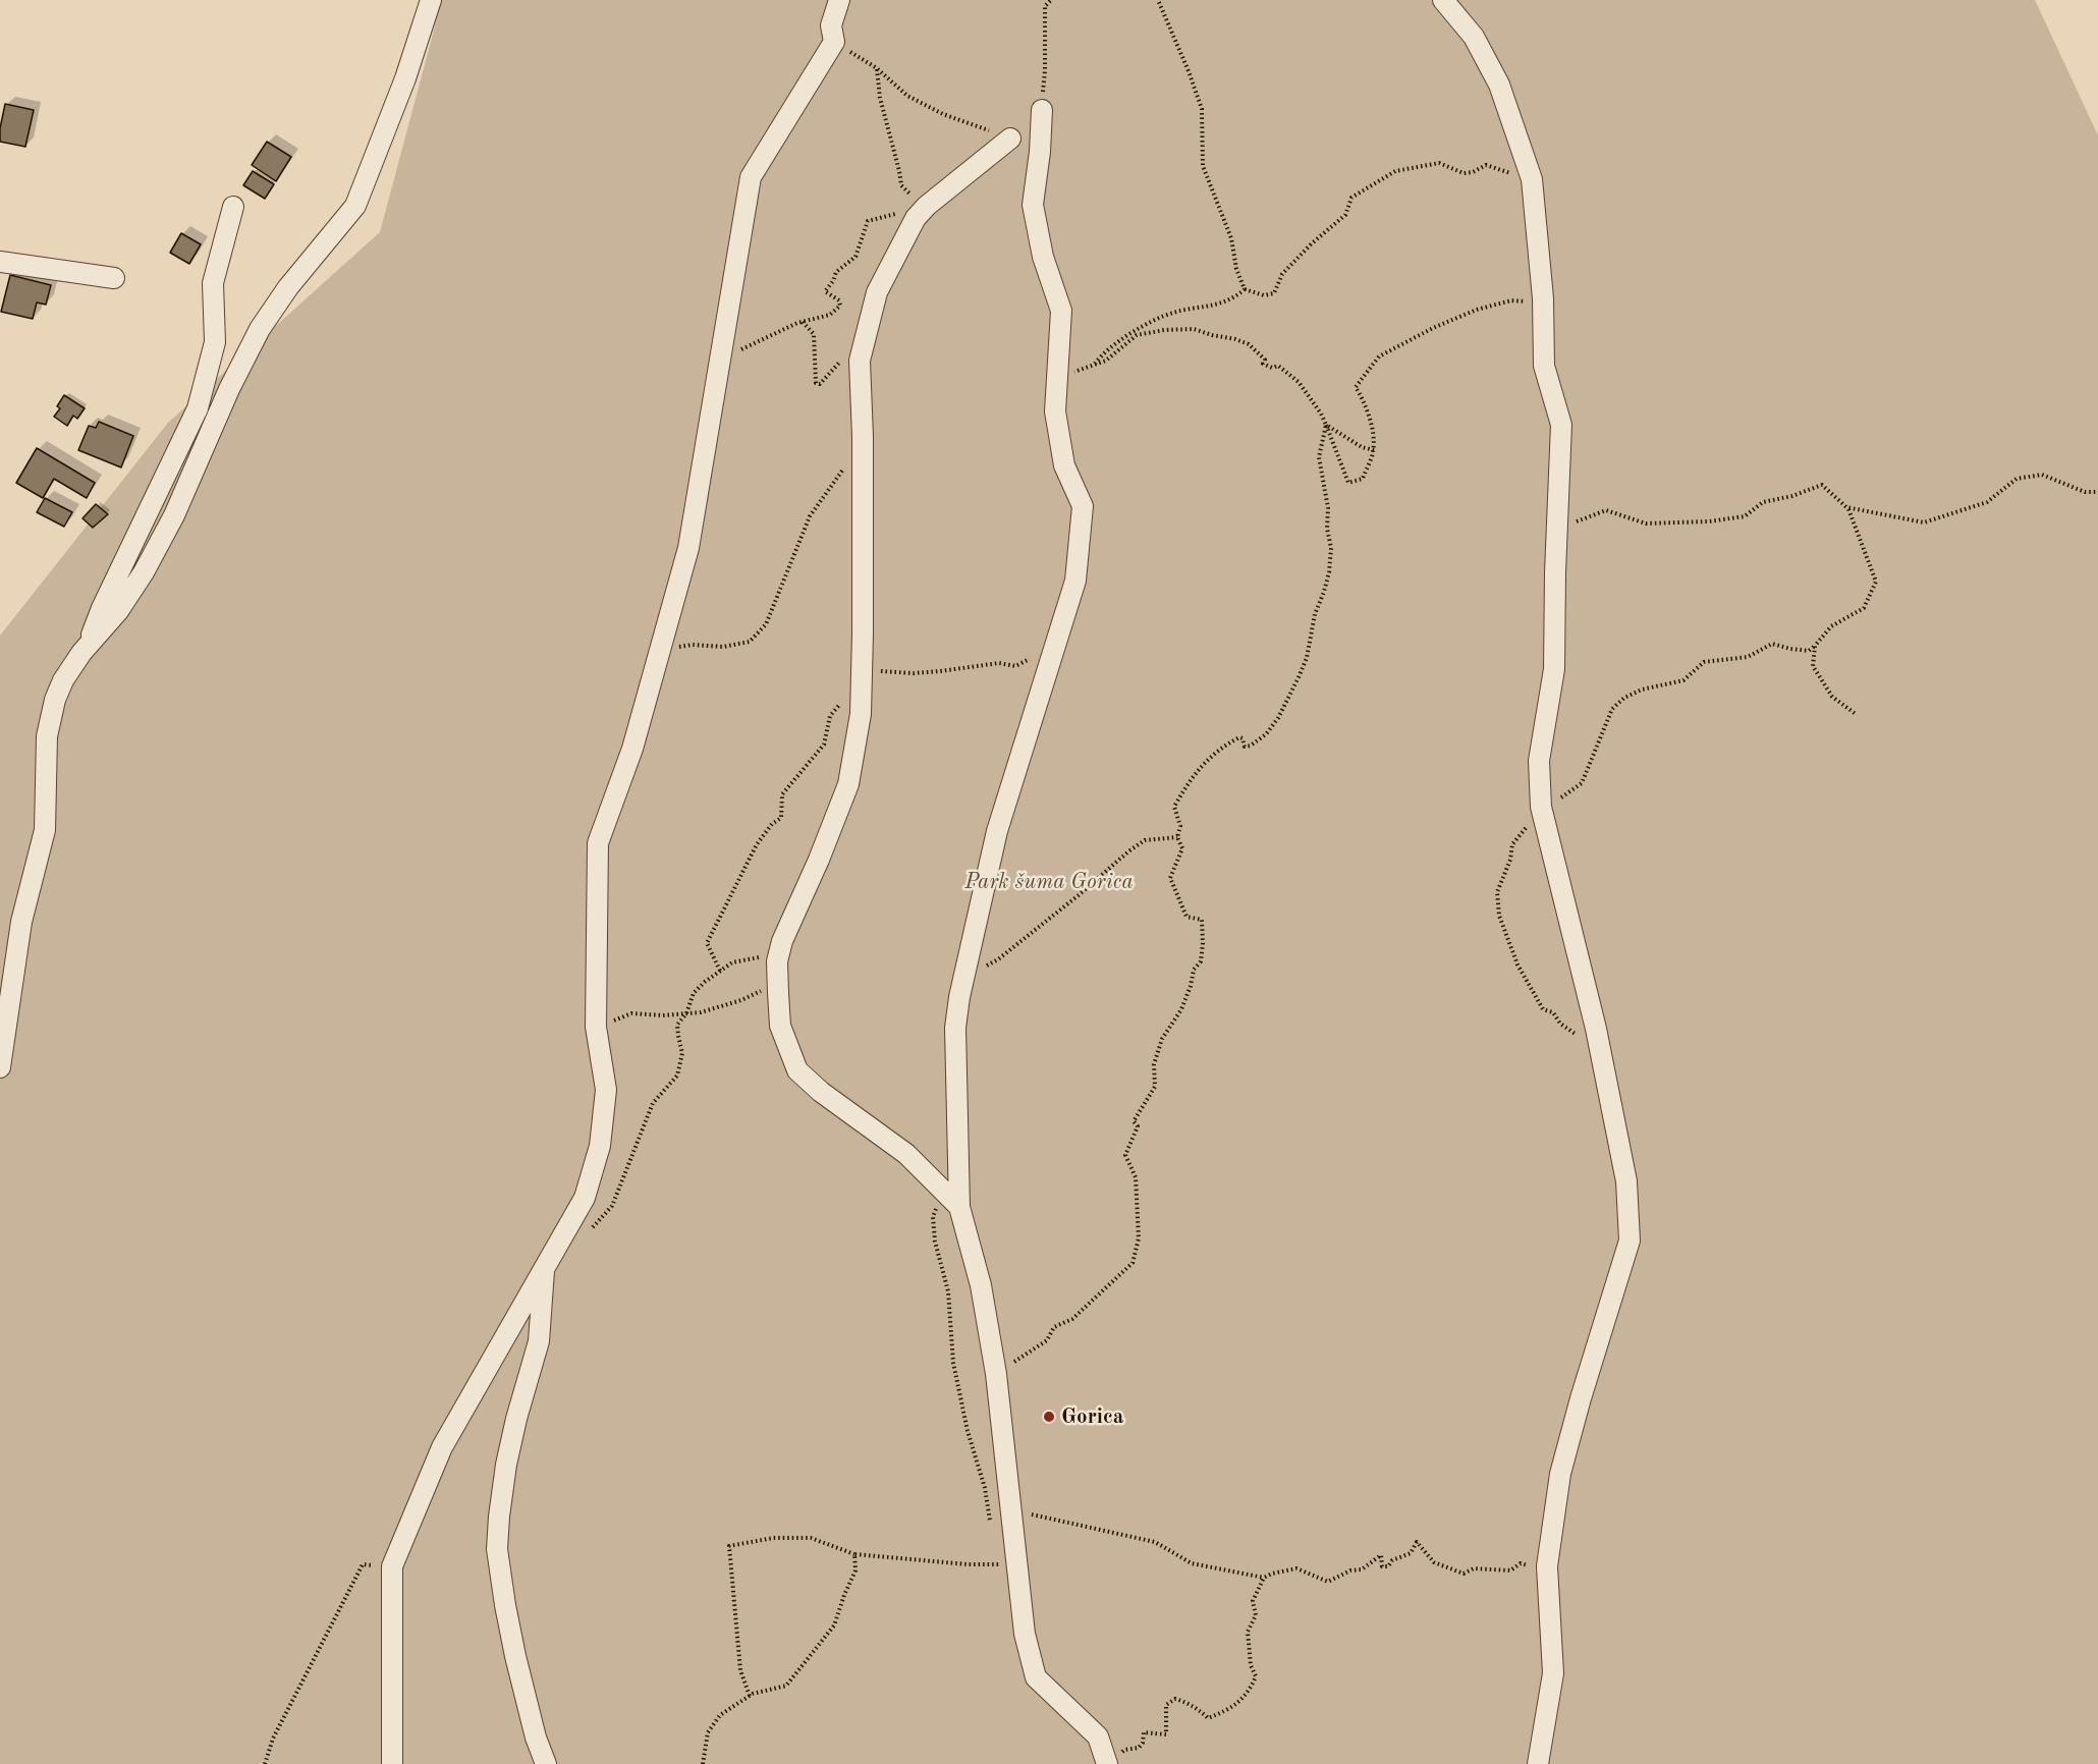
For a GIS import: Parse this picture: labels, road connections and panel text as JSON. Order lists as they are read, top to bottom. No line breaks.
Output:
{"parks":["Park šuma Gorica"],"places":["Gorica"]}
